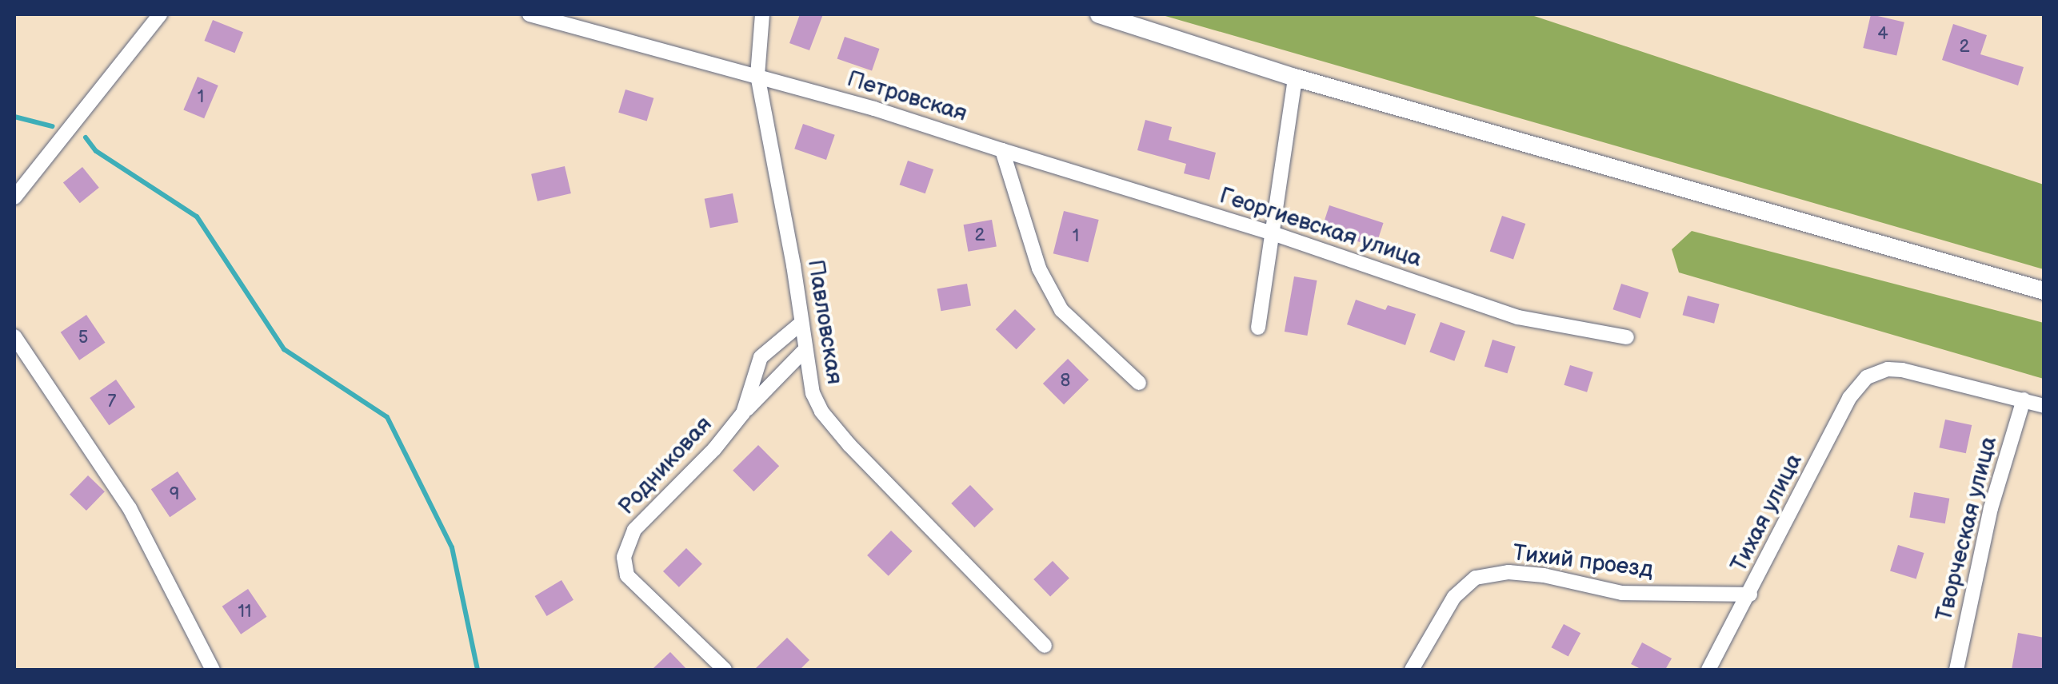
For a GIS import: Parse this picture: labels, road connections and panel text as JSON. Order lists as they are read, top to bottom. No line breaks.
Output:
{"streets":{"street":["Петровская","Георгиевская улица","Павловская","Родниковая","Тихая улица","Творческая улица","Тихий проезд"]},"crossings":[["Петровская","Георгиевская улица"],["Петровская","Павловская"],["Павловская","Родниковая"],["Тихая улица","Творческая улица"],["Тихая улица","Тихий проезд"]],"house_numbers":["4","2","1","2","1","5","8","7","9","11"]}
